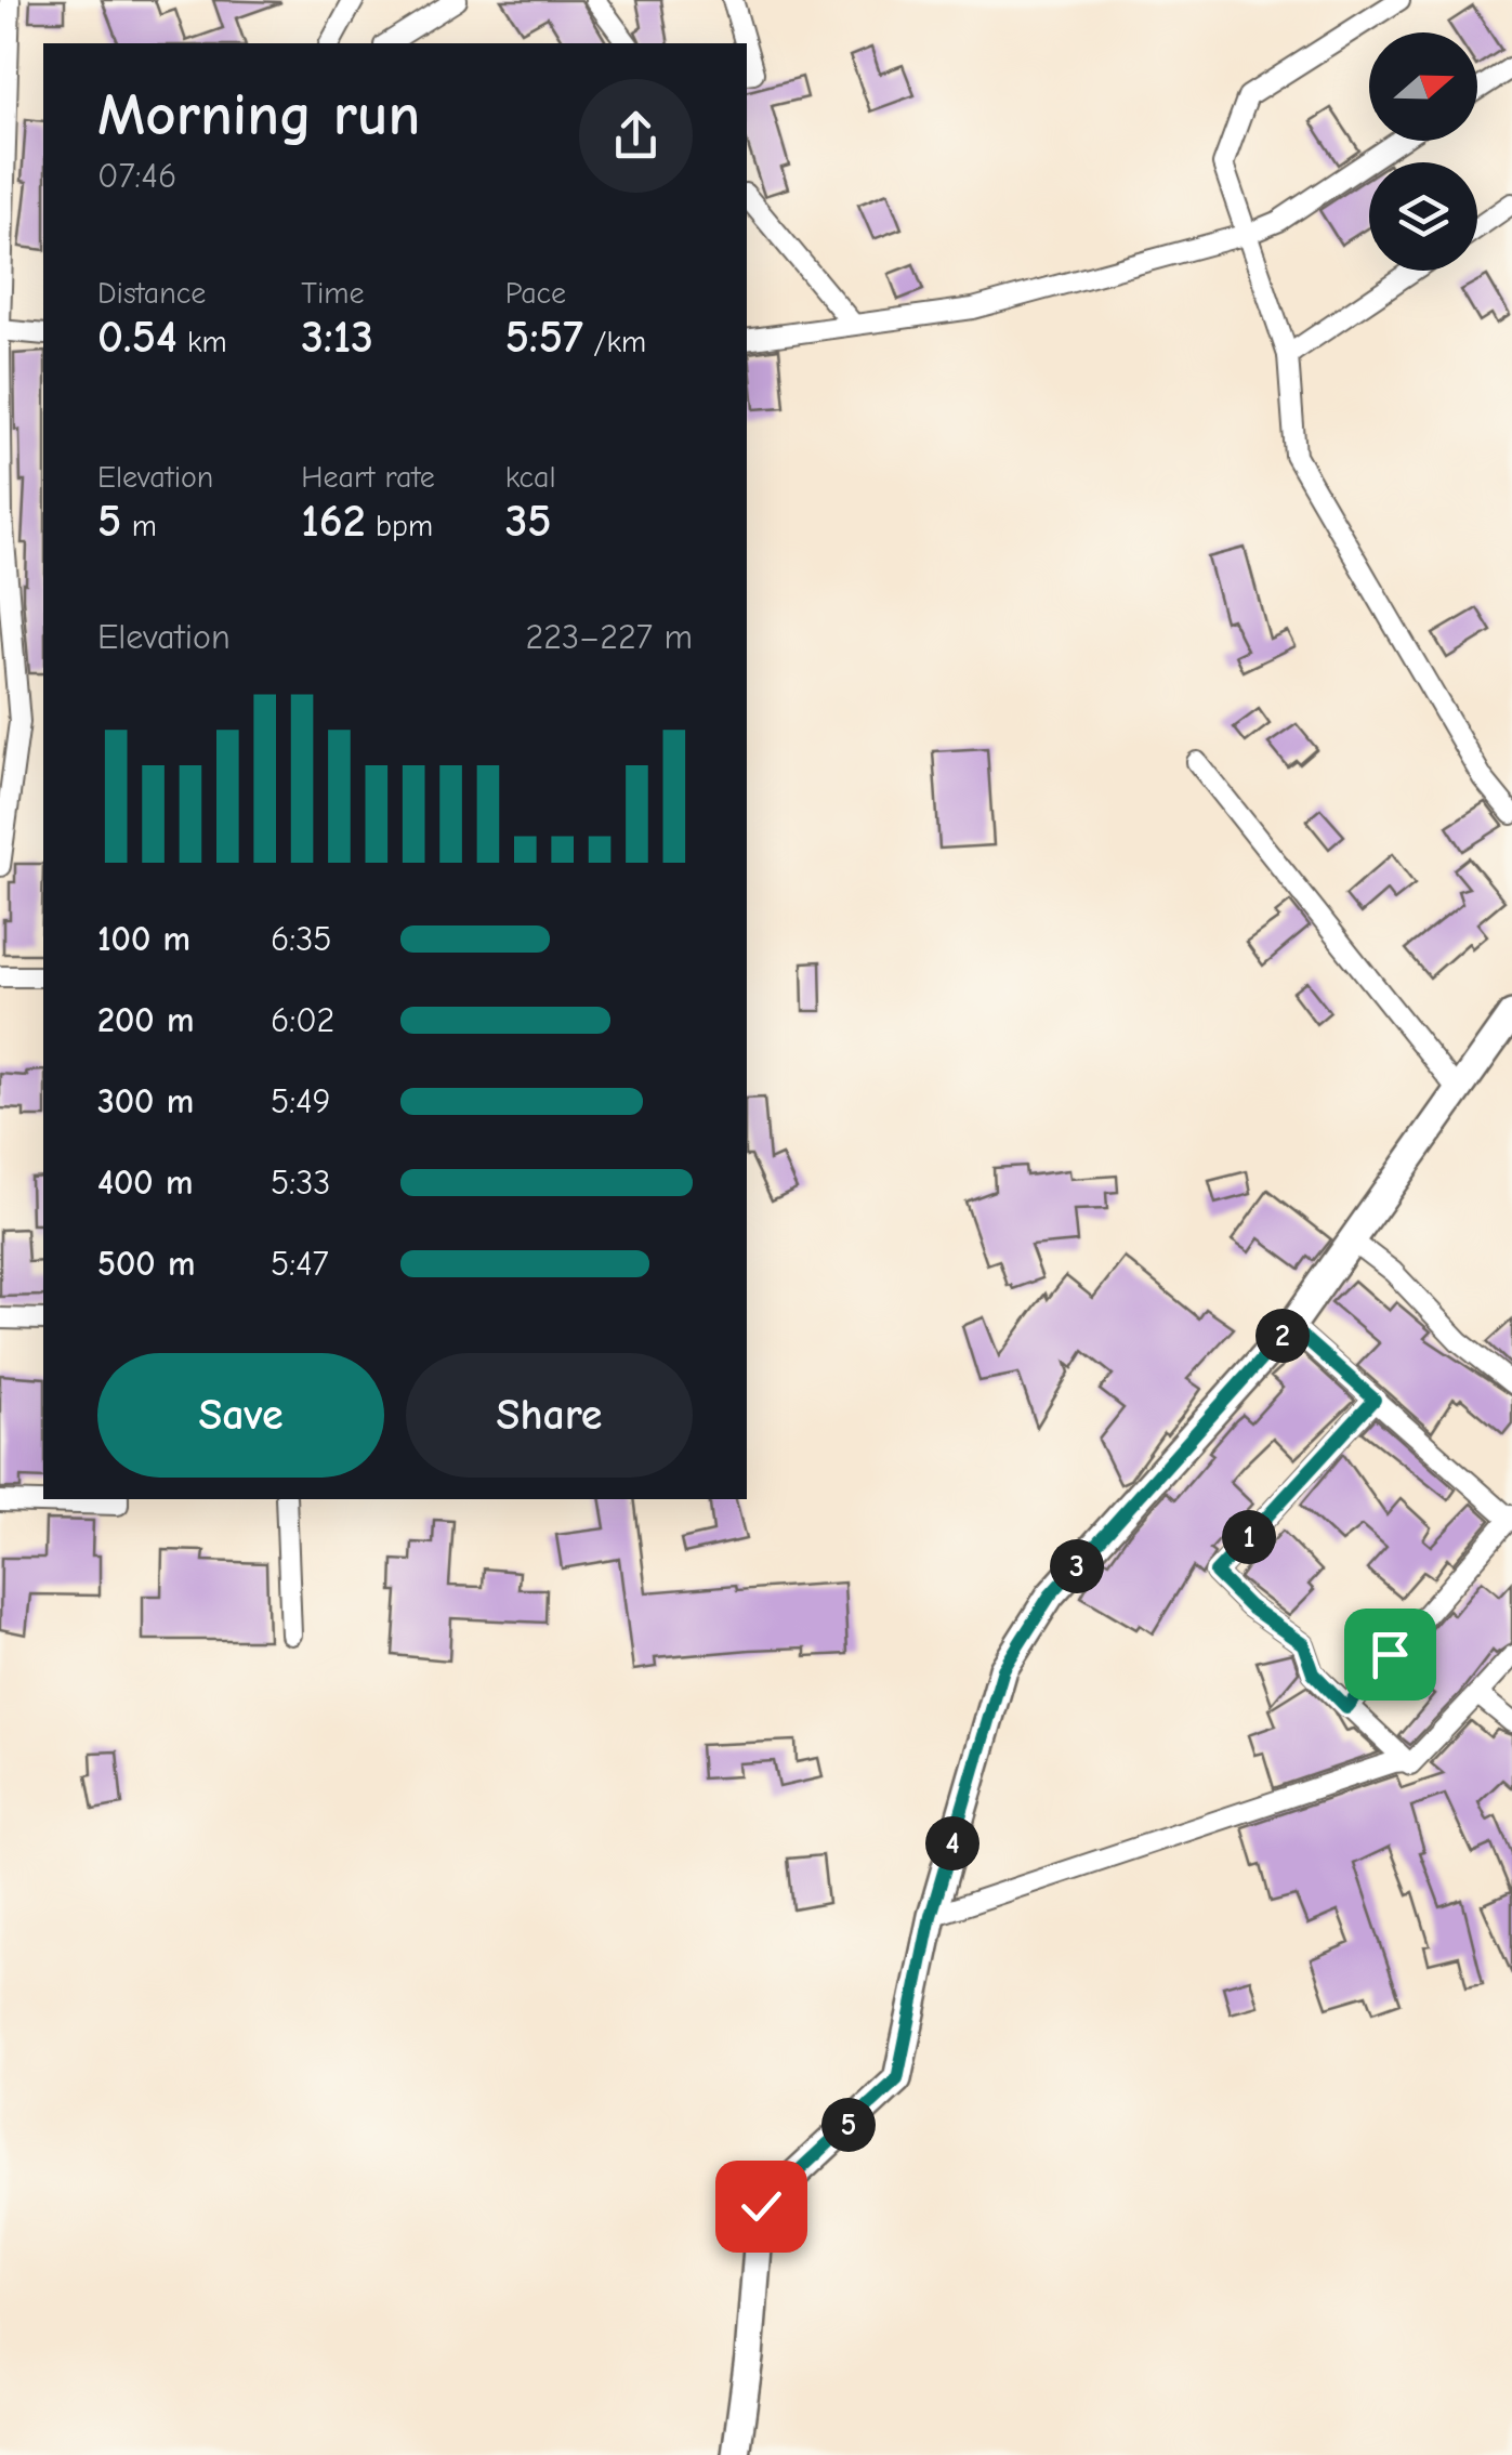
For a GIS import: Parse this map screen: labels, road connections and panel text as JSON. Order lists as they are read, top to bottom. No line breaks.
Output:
{"north":"right","page":{"heading":["Morning run","07:46"],"stats":[["Distance","0.54 km"],["Time","3:13"],["Pace","5:57 /km"],["Elevation","5 m"],["Heart rate","162 bpm"],["kcal","35"]],"chart":["Elevation","223–227 m"],"list":[{"name":"100 m","note":"6:35"},{"name":"200 m","note":"6:02"},{"name":"300 m","note":"5:49"},{"name":"400 m","note":"5:33"},{"name":"500 m","note":"5:47"}],"pins":["2","1","3","4","5"],"buttons":["Save","Share"]}}
